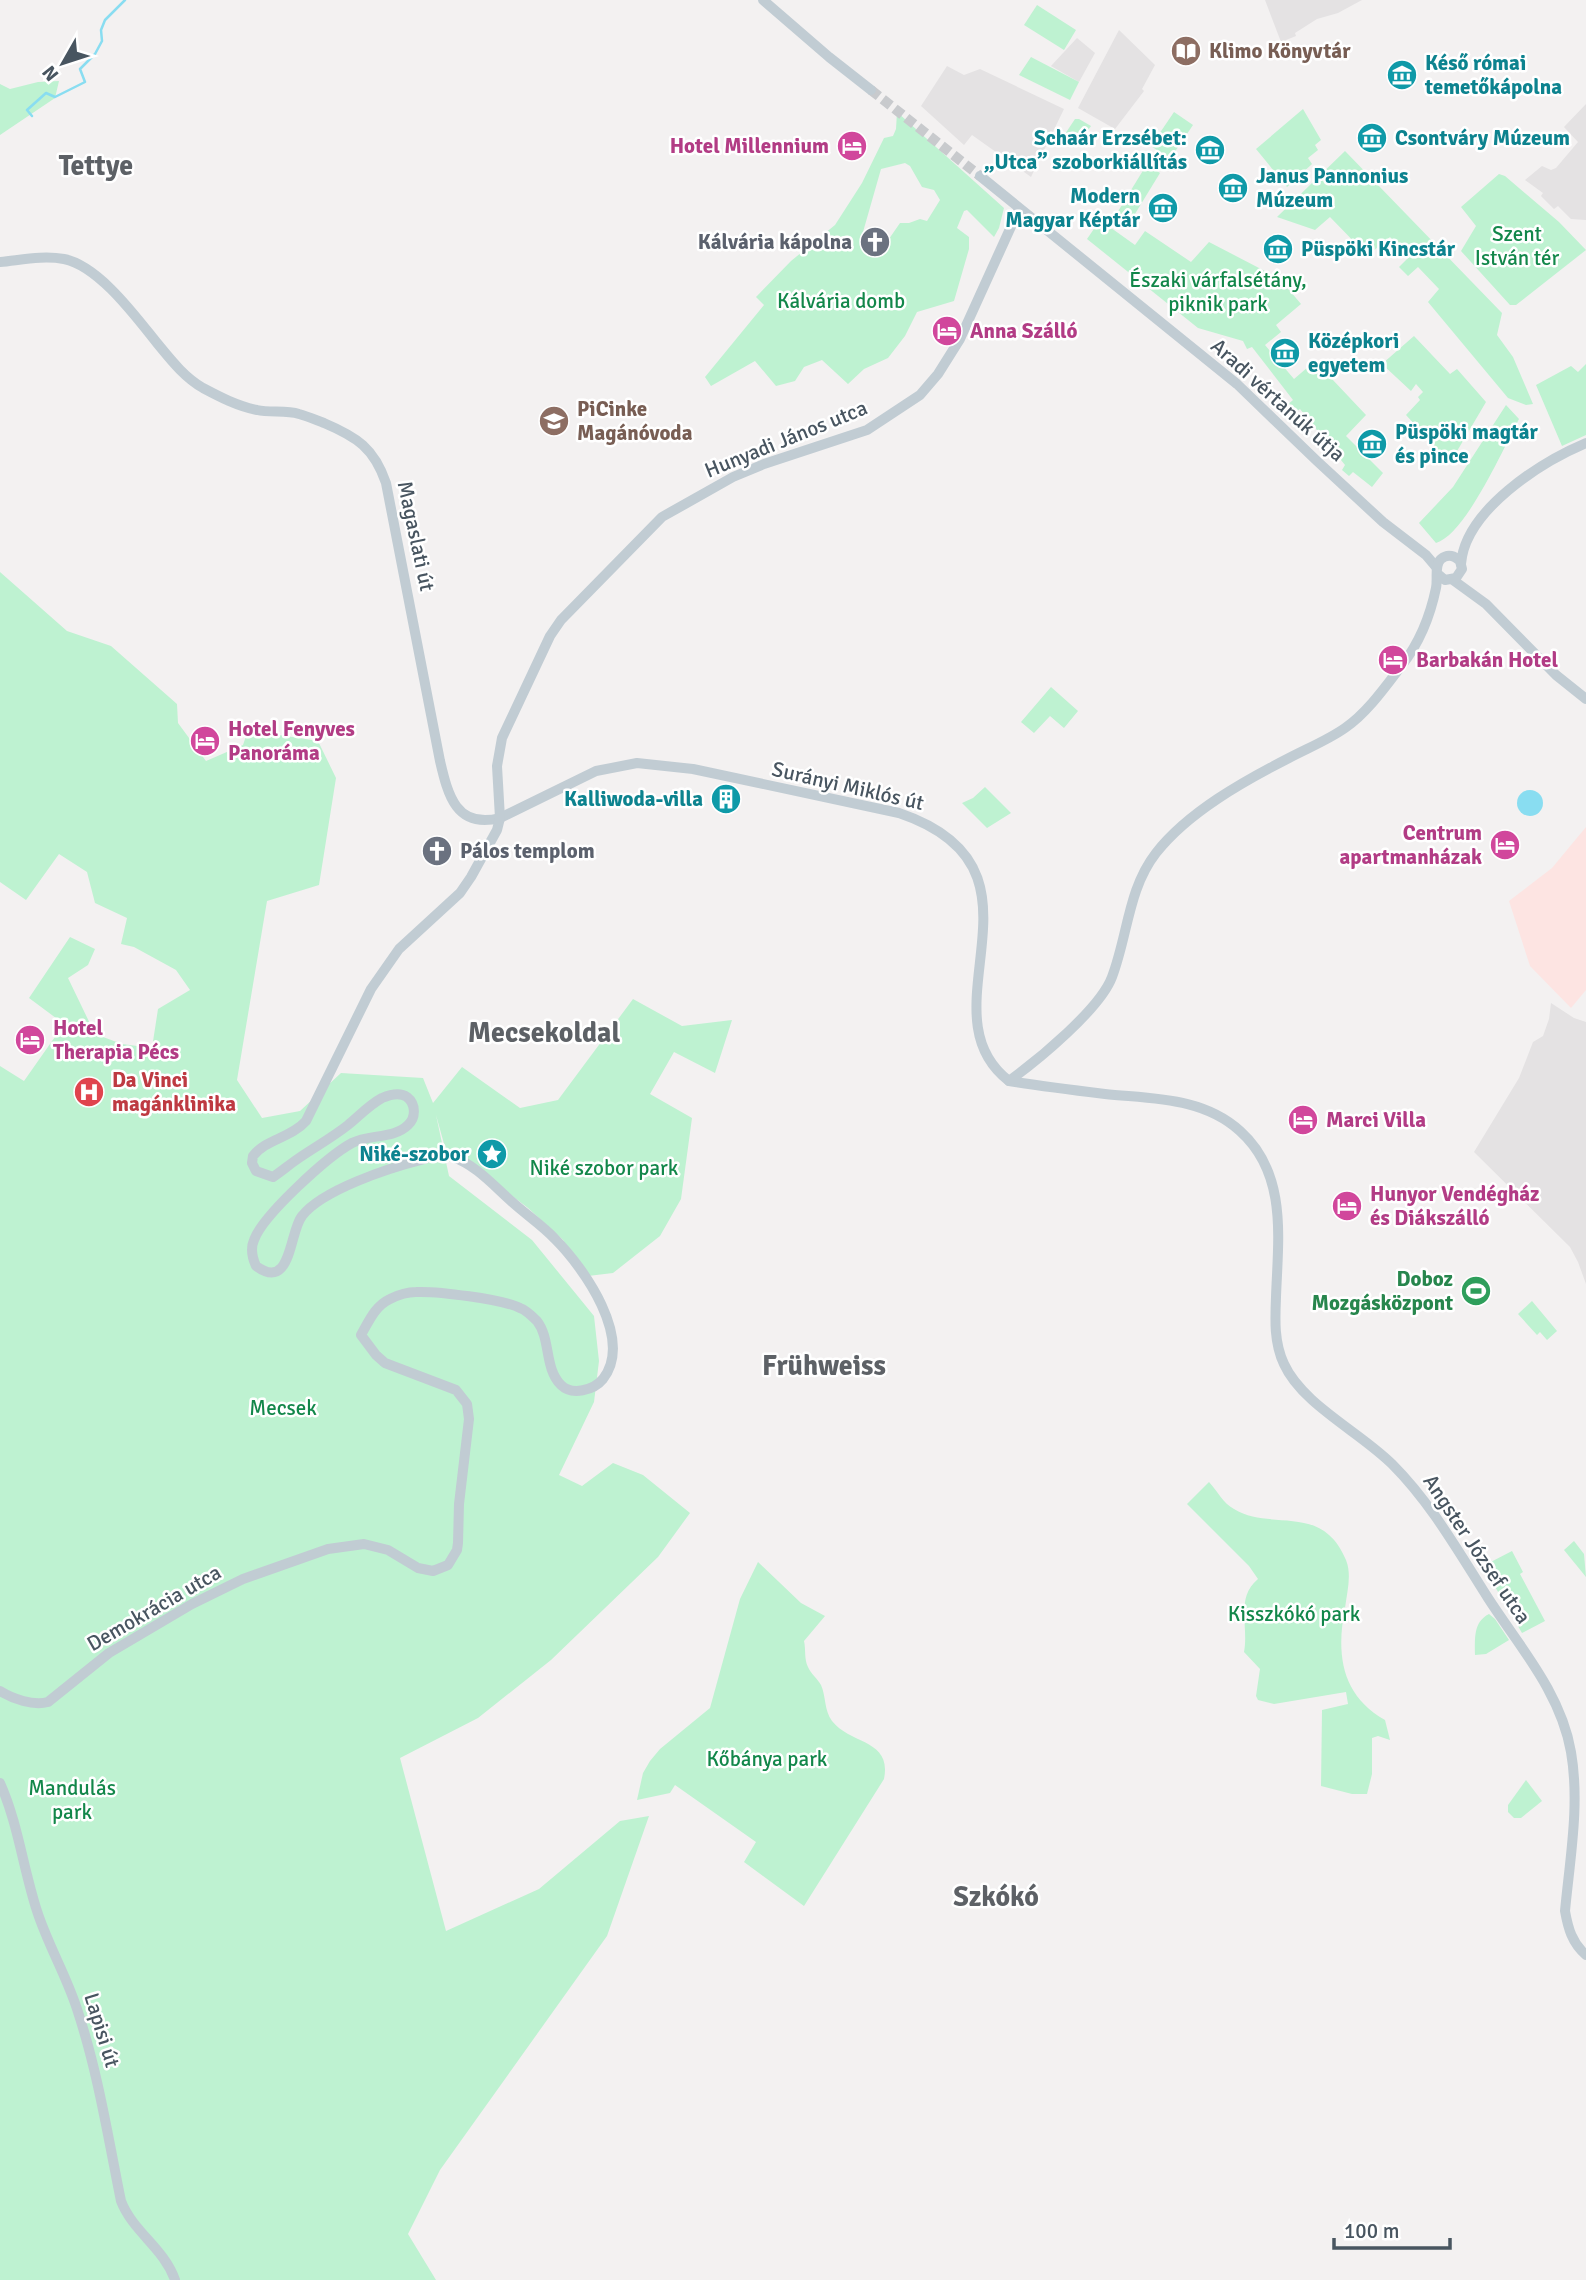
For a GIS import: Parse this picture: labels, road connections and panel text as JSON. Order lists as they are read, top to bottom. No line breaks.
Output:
{"streets":{"street":["Aradi vértanúk útja","Hunyadi János utca","Magaslati út","Surányi Miklós út","Angster József utca","Demokrácia utca","Lapisi út"]},"crossings":[["Aradi vértanúk útja","Hunyadi János utca"],["Hunyadi János utca","Magaslati út"],["Hunyadi János utca","Surányi Miklós út"],["Hunyadi János utca","Demokrácia utca"],["Magaslati út","Surányi Miklós út"],["Surányi Miklós út","Angster József utca"]],"districts":["Tettye","Mecsekoldal","Frühweiss","Szkókó"],"parks":["Szent István tér","Északi várfalsétány, piknik park","Kálvária domb","Niké szobor park","Mecsek","Kisszkókó park","Kőbánya park","Mandulás park"],"places":{"library":["Klimo Könyvtár"],"museum":["Késő római temetőkápolna","Csontváry Múzeum","Schaár Erzsébet: „Utca” szoborkiállítás","Janus Pannonius Múzeum","Modern Magyar Képtár","Püspöki Kincstár","Középkori egyetem","Püspöki magtár és pince"],"hotel":["Hotel Millennium","Anna Szálló","Barbakán Hotel","Hotel Fenyves Panoráma","Centrum apartmanházak","Hotel Therapia Pécs","Marci Villa","Hunyor Vendégház és Diákszálló"],"church":["Kálvária kápolna","Pálos templom"],"school or university":["PiCinke Magánóvoda"],"building":["Kalliwoda-villa"],"hospital":["Da Vinci magánklinika"],"place":["Niké-szobor"],"sports":["Doboz Mozgásközpont"]},"scale_bar":"100 m","north":"bottom left"}
